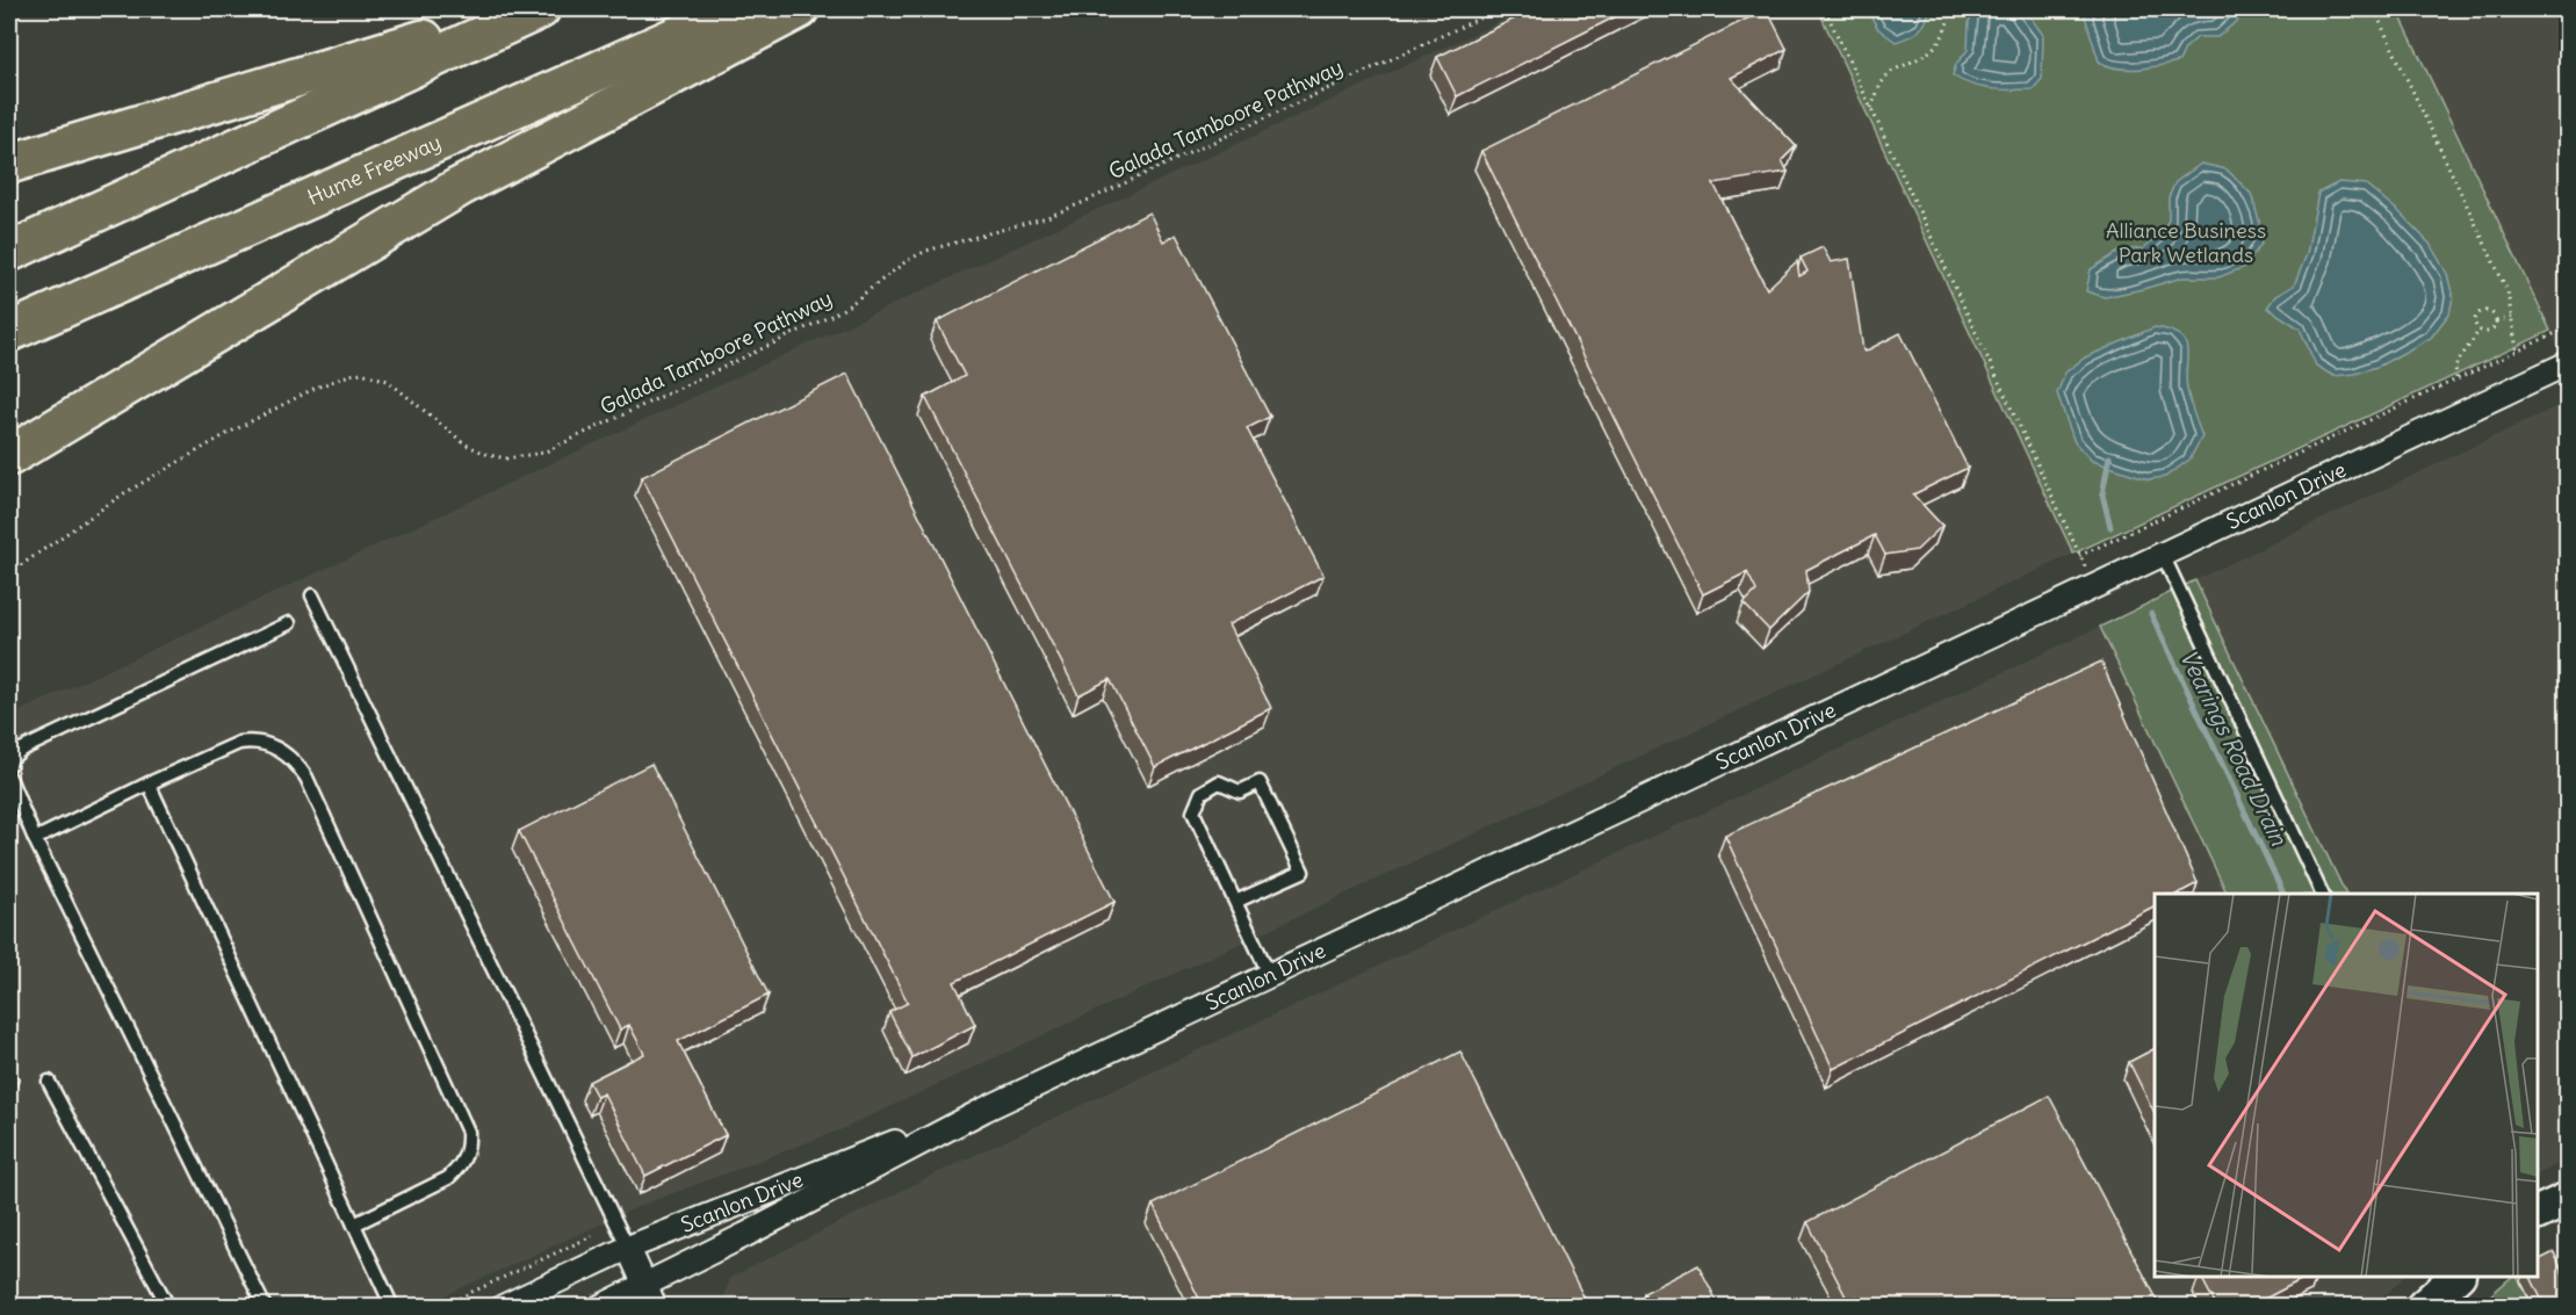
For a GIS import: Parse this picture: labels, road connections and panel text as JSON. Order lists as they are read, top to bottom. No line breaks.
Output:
{"streets":{"highway":["Hume Freeway"],"street":["Scanlon Drive"],"path":["Galada Tamboore Pathway"]},"water":["Vearings Road Drain"],"parks":["Alliance Business Park Wetlands"]}
